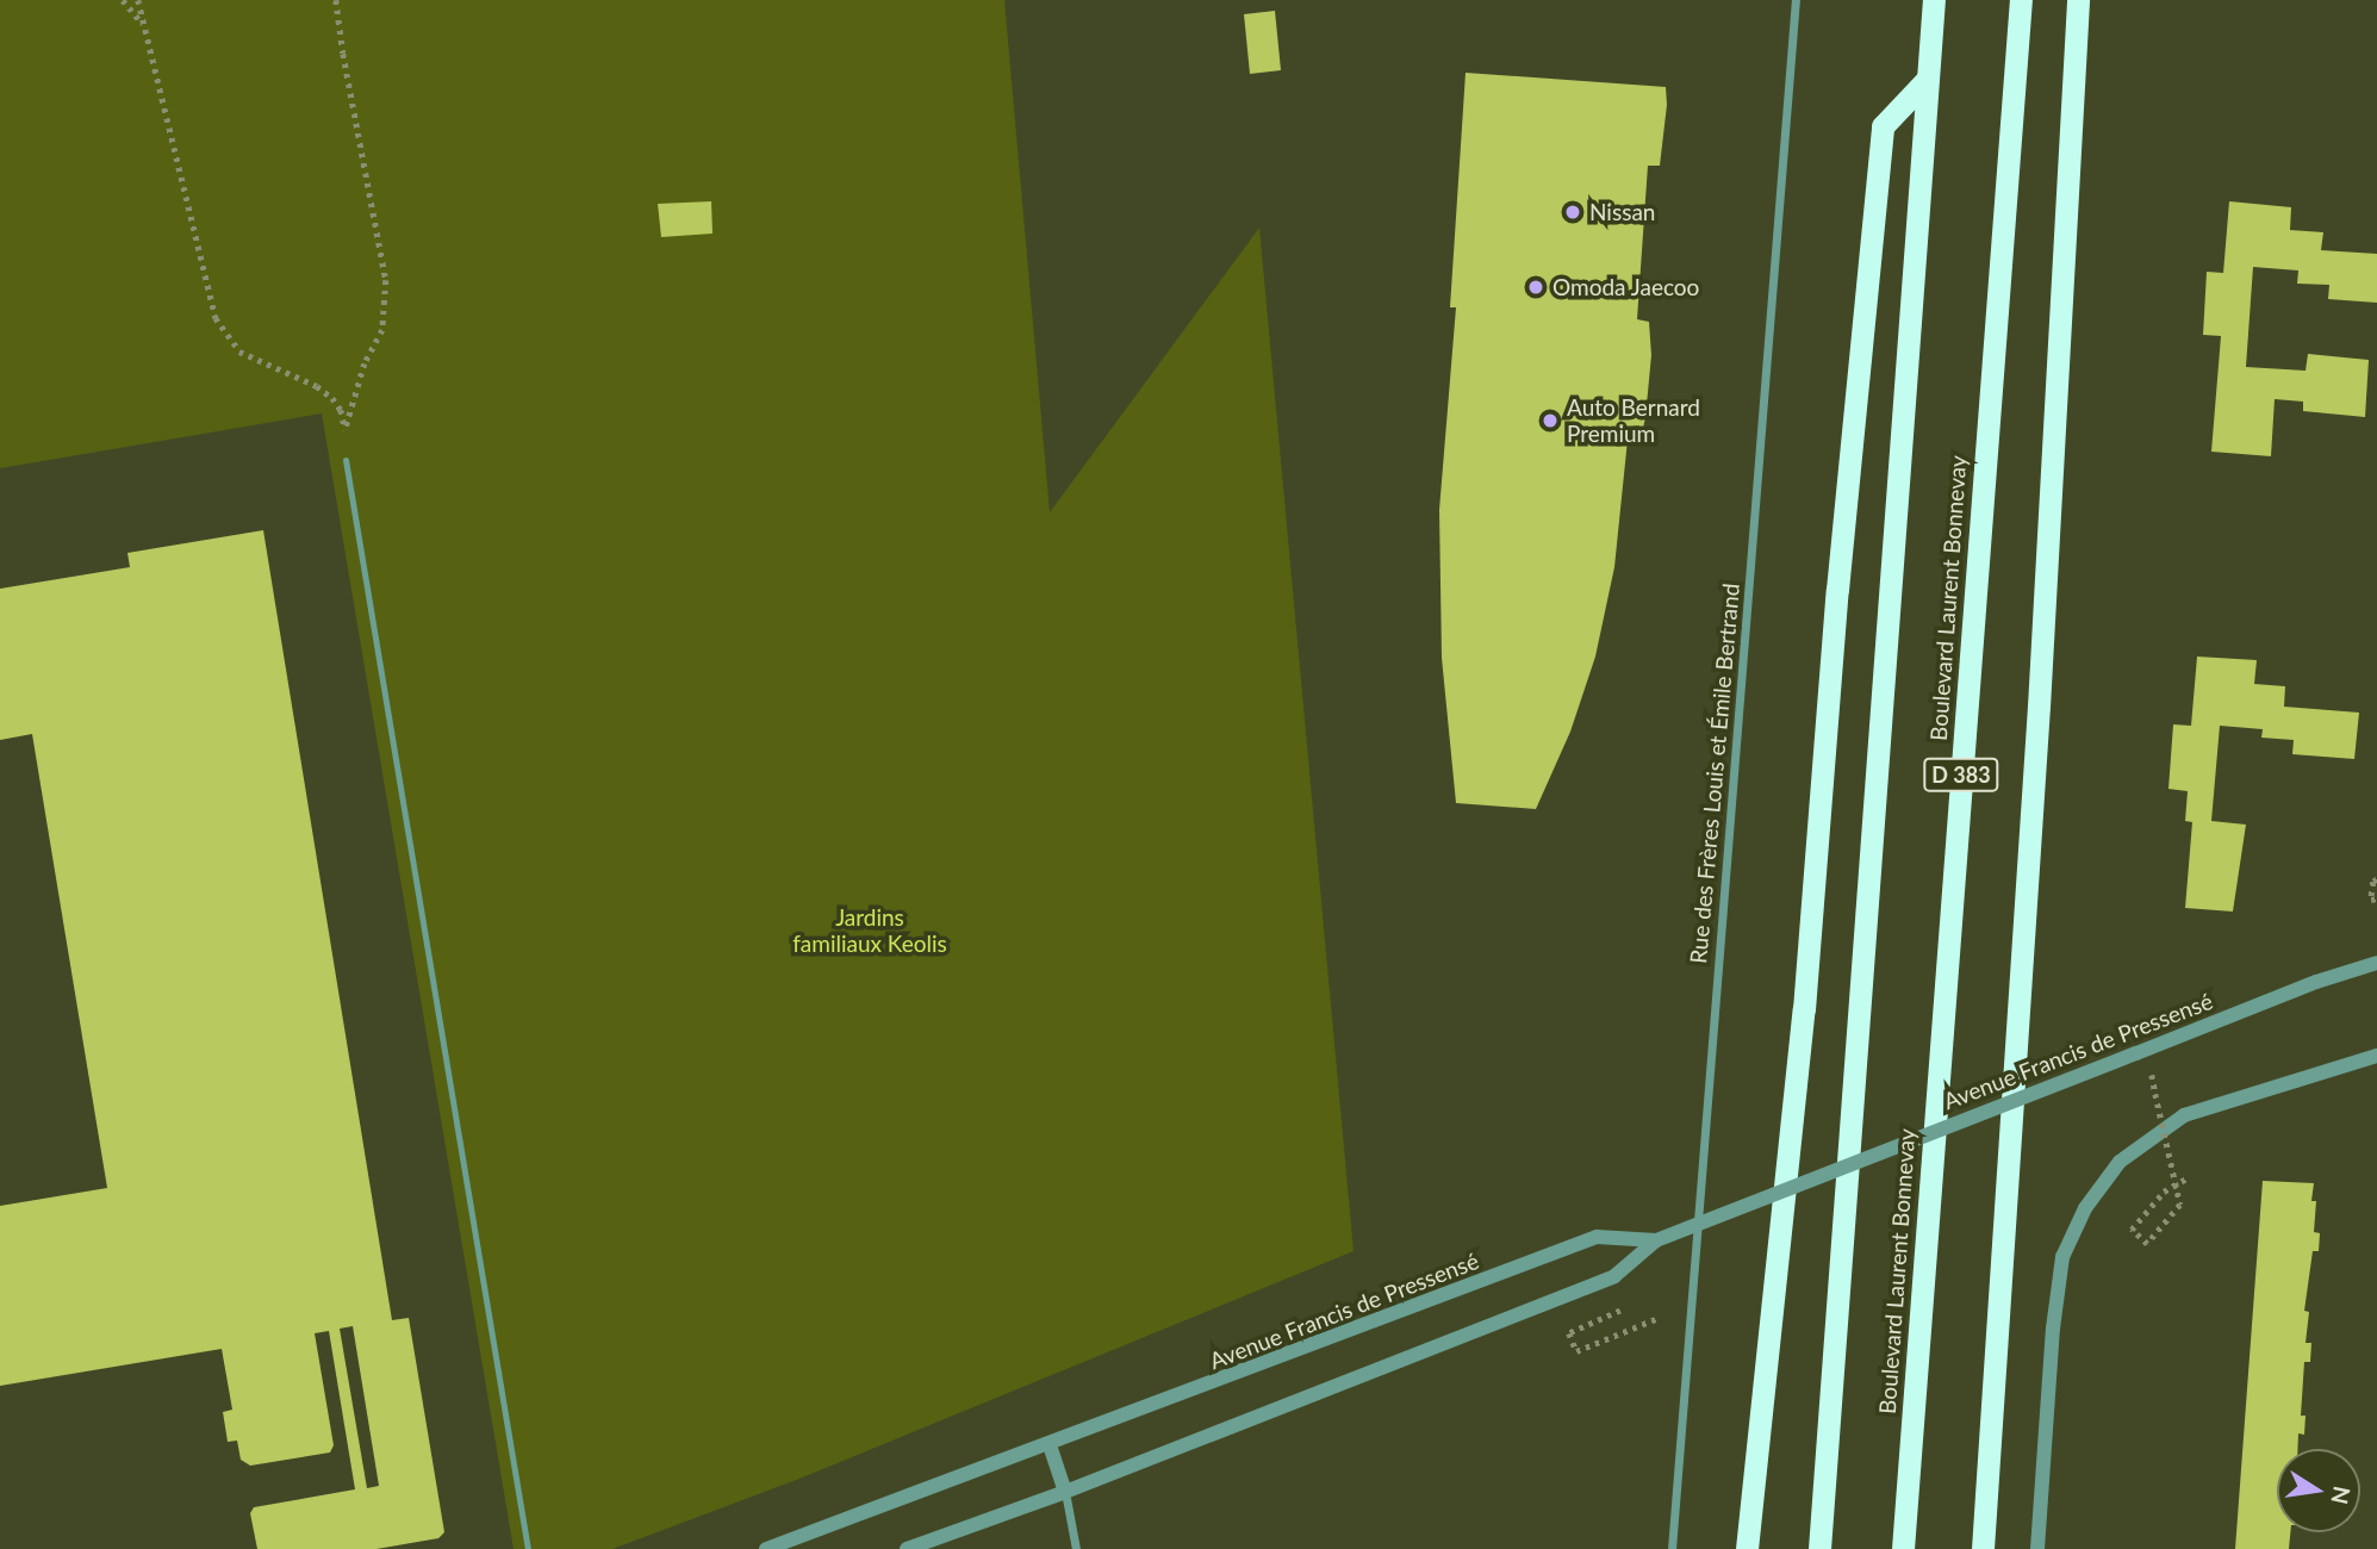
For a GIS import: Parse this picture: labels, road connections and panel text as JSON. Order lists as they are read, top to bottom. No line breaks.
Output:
{"streets":{"highway":["Boulevard Laurent Bonnevay","D 383"],"street":["Rue des Frères Louis et Émile Bertrand","Avenue Francis de Pressensé"]},"parks":["Jardins familiaux Keolis"],"places":["Nissan","Omoda Jaecoo","Auto Bernard Premium"],"north":"right"}
